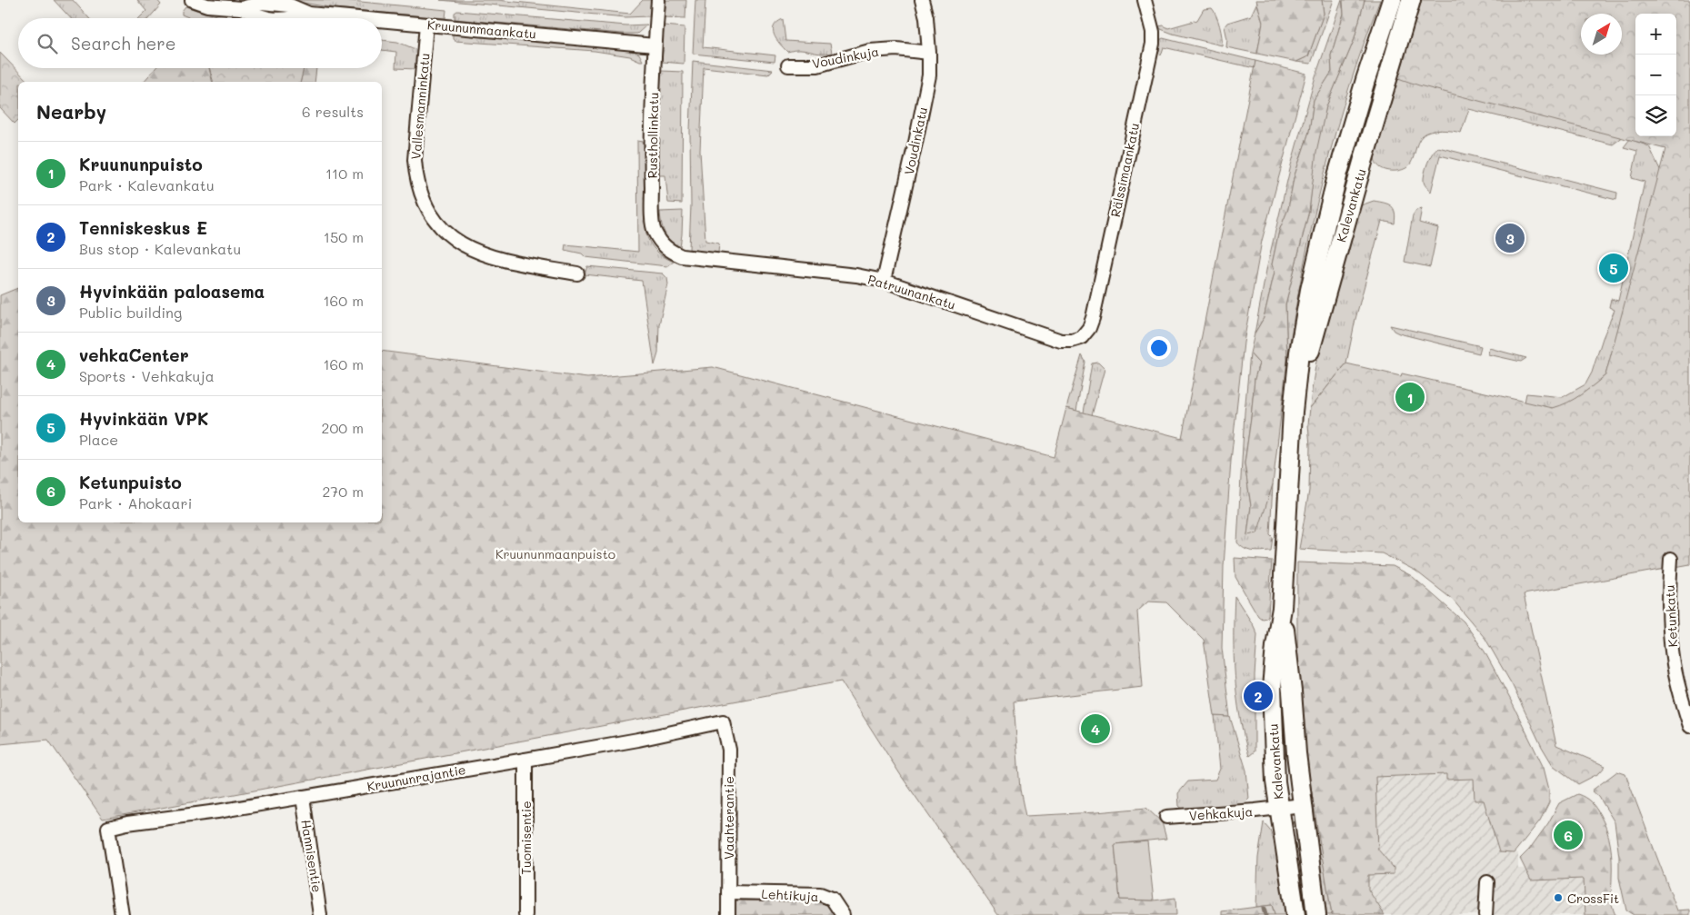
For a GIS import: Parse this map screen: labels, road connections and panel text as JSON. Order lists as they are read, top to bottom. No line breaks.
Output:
{"streets":{"main road":["Kalevankatu"],"street":["Kruununmaankatu","Voudinkuja","Vallesmanninkatu","Rusthollinkatu","Voudinkatu","Rälssimaankatu","Patruunankatu","Ketunkatu","Kruununrajantie","Vehkakuja","Vaahterantie","Tuomisentie","Hannisentie","Lehtikuja"]},"crossings":[["Kruununmaankatu","Vallesmanninkatu"],["Kruununmaankatu","Rusthollinkatu"],["Voudinkuja","Voudinkatu"],["Rusthollinkatu","Patruunankatu"],["Voudinkatu","Patruunankatu"],["Rälssimaankatu","Patruunankatu"],["Kalevankatu","Vehkakuja"],["Kruununrajantie","Vaahterantie"],["Kruununrajantie","Tuomisentie"],["Kruununrajantie","Hannisentie"],["Vaahterantie","Lehtikuja"]],"parks":["Kruununmaanpuisto"],"places":["CrossFit"],"north":"top right","page":{"map_buttons":["+","−"],"search":"Search here","heading":["Nearby","6 results"],"list":[{"mark":"1","name":"Kruununpuisto","note":"Park · Kalevankatu","value":"110 m"},{"mark":"2","name":"Tenniskeskus E","note":"Bus stop · Kalevankatu","value":"150 m"},{"mark":"3","name":"Hyvinkään paloasema","note":"Public building","value":"160 m"},{"mark":"4","name":"vehkaCenter","note":"Sports · Vehkakuja","value":"160 m"},{"mark":"5","name":"Hyvinkään VPK","note":"Place","value":"200 m"},{"mark":"6","name":"Ketunpuisto","note":"Park · Ahokaari","value":"270 m"}],"pins":["3","5","1","2","4","6"]}}
